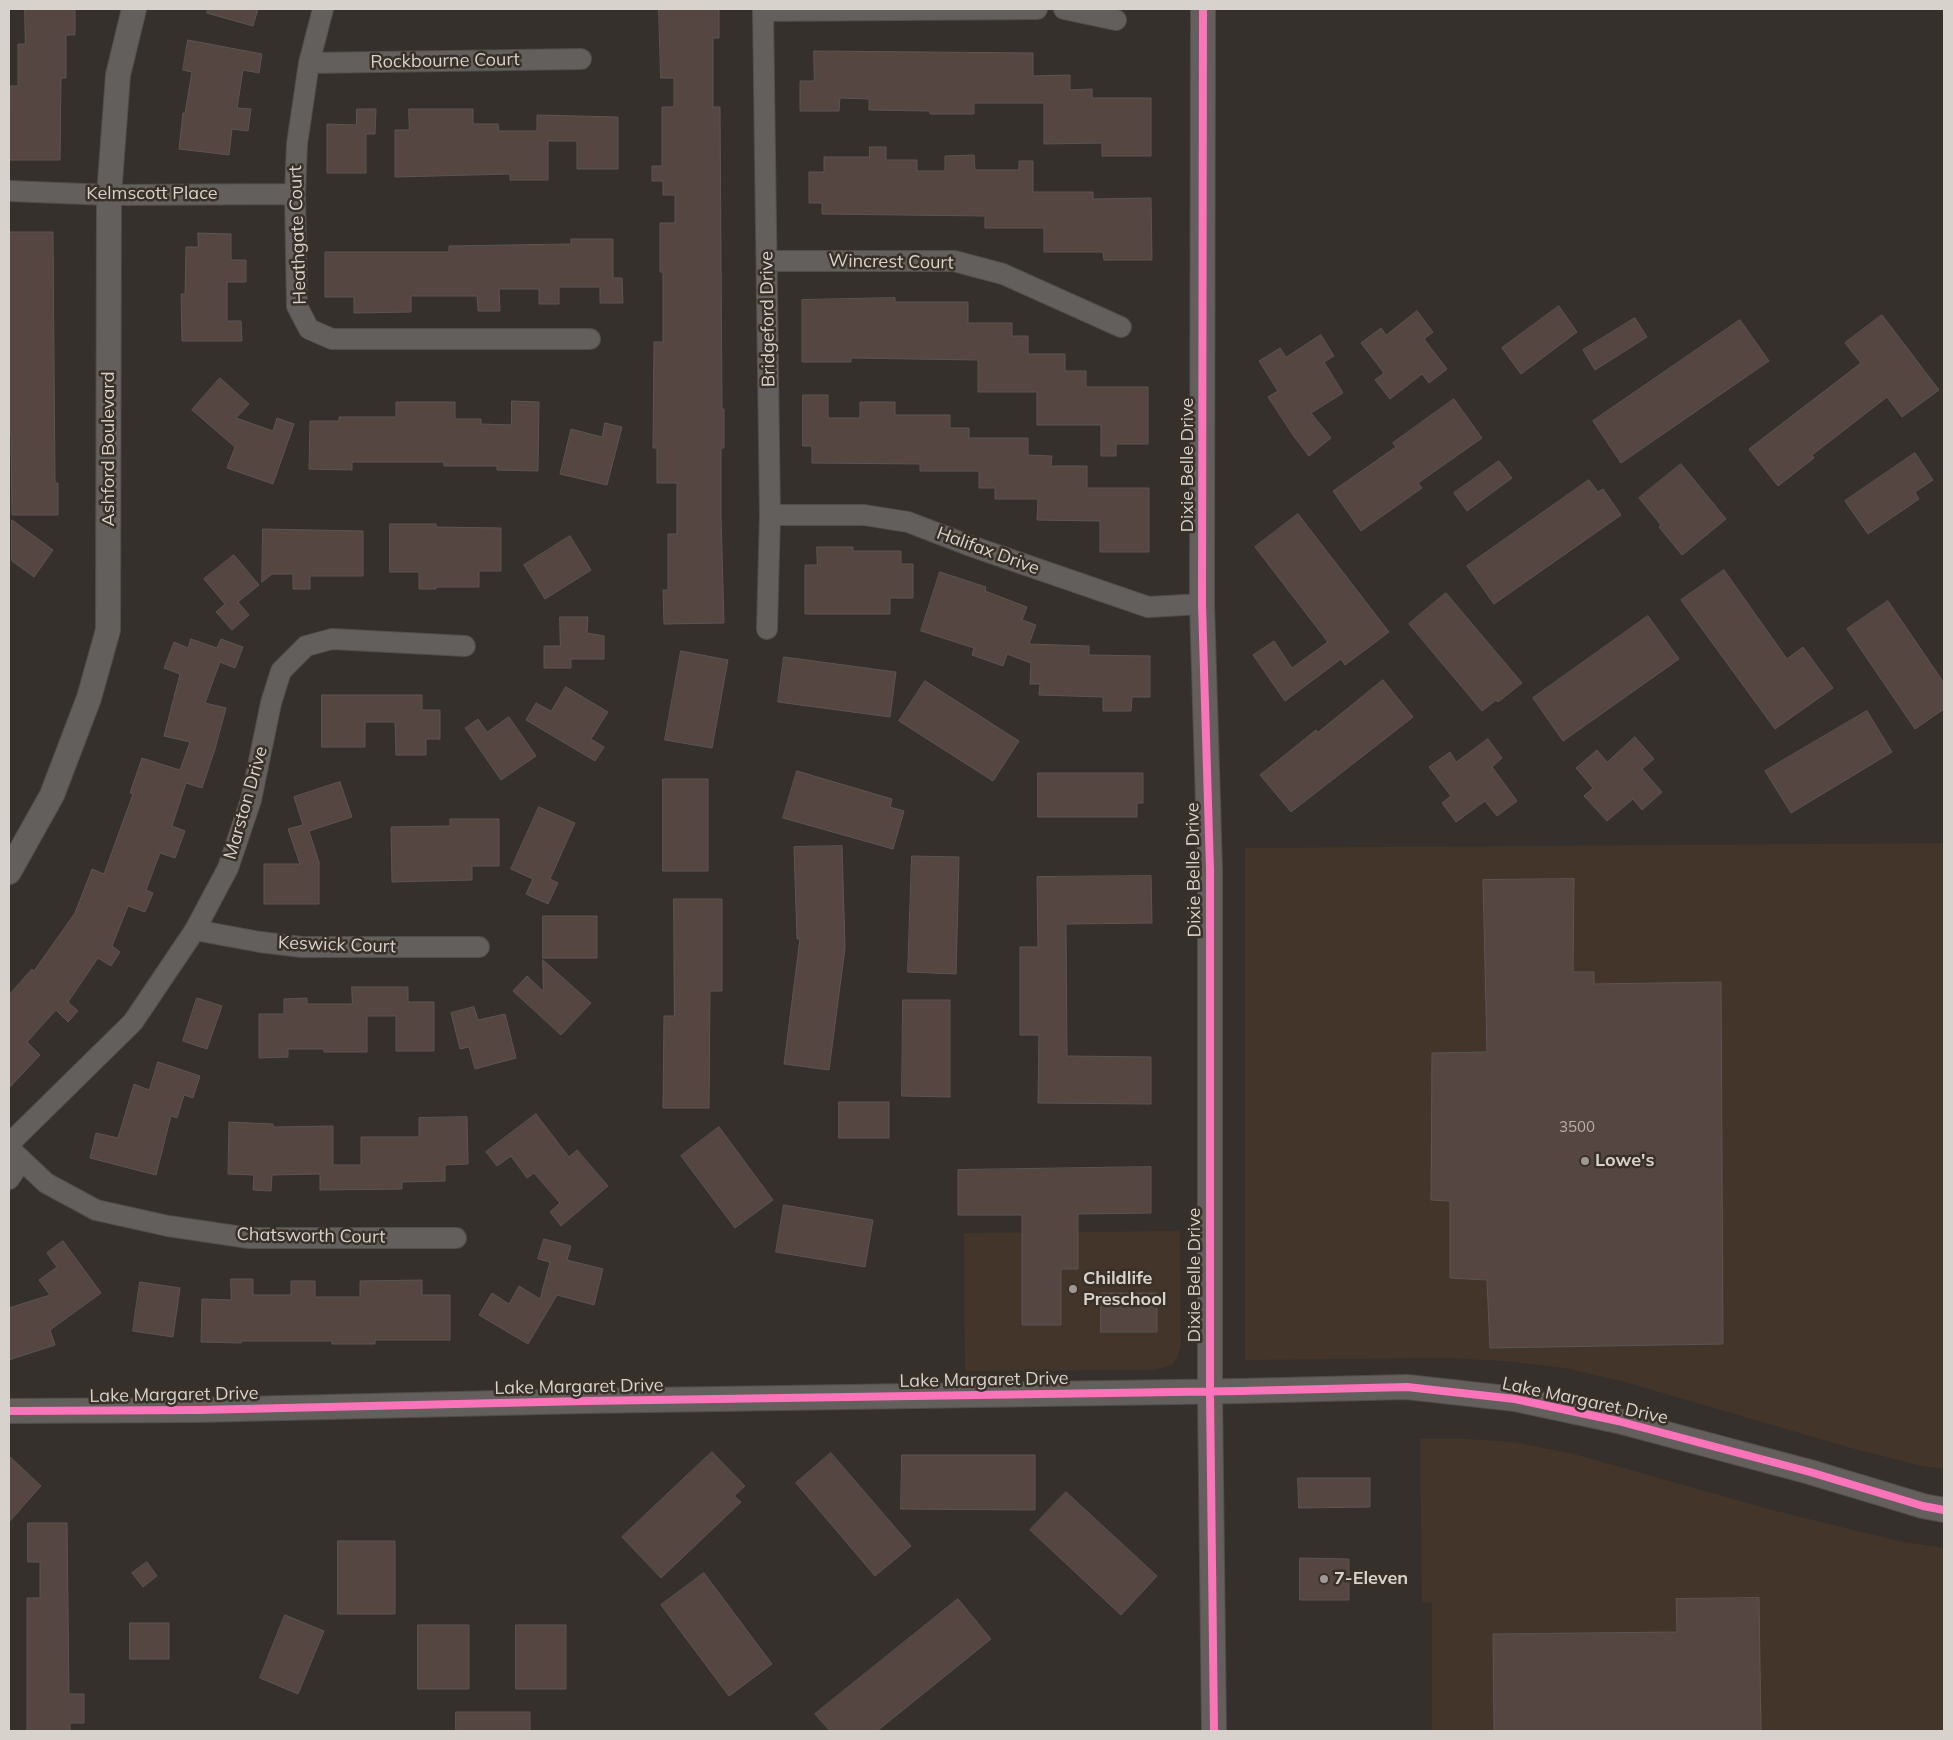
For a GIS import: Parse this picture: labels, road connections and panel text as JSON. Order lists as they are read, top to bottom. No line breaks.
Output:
{"streets":{"street":["Rockbourne Court","Kelmscott Place","Heathgate Court","Wincrest Court","Bridgeford Drive","Ashford Boulevard","Dixie Belle Drive","Halifax Drive","Marston Drive","Keswick Court","Chatsworth Court","Lake Margaret Drive"]},"crossings":[["Rockbourne Court","Heathgate Court"],["Kelmscott Place","Heathgate Court"],["Kelmscott Place","Ashford Boulevard"],["Wincrest Court","Bridgeford Drive"],["Bridgeford Drive","Halifax Drive"],["Dixie Belle Drive","Halifax Drive"],["Dixie Belle Drive","Lake Margaret Drive"],["Marston Drive","Keswick Court"]],"places":["Lowe's","Childlife Preschool","7-Eleven"],"house_numbers":["3500"]}
